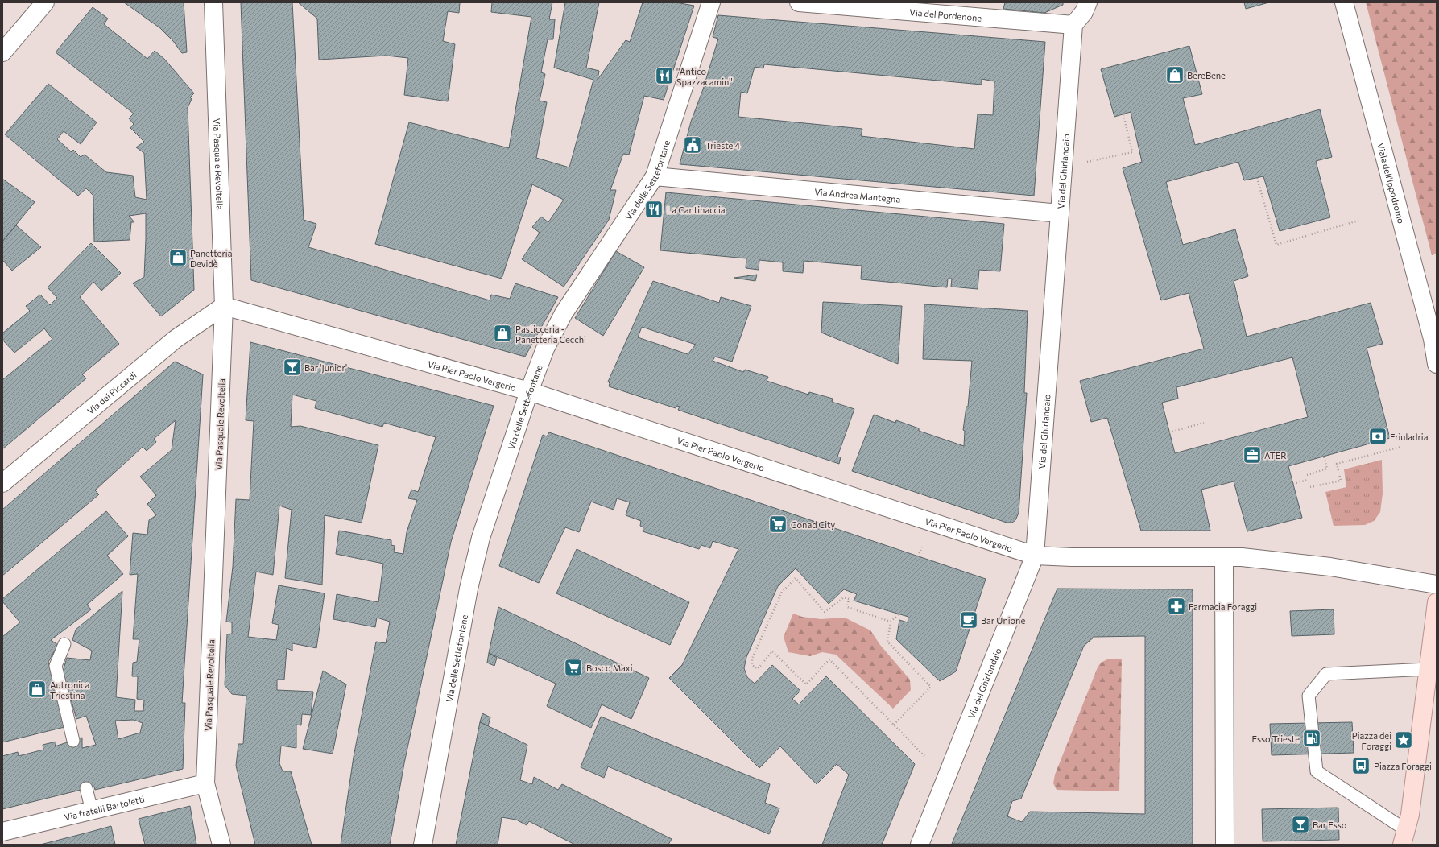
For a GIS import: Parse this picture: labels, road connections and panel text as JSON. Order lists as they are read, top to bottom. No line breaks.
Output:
{"streets":{"street":["Via del Pordenone","Via Pasquale Revoltella","Via del Ghirlandaio","Via delle Settefontane","Viale dell'Ippodromo","Via Andrea Mantegna","Via Pier Paolo Vergerio","Via dei Piccardi","Via fratelli Bartoletti"]},"crossings":[["Via del Pordenone","Via del Ghirlandaio"],["Via Pasquale Revoltella","Via Pier Paolo Vergerio"],["Via Pasquale Revoltella","Via dei Piccardi"],["Via Pasquale Revoltella","Via fratelli Bartoletti"],["Via del Ghirlandaio","Via Andrea Mantegna"],["Via del Ghirlandaio","Via Pier Paolo Vergerio"],["Via delle Settefontane","Via Andrea Mantegna"],["Via delle Settefontane","Via Pier Paolo Vergerio"],["Via Pier Paolo Vergerio","Via dei Piccardi"]],"places":{"shop":["BereBene","Panetteria Devidè","Pasticceria - Panetteria Cecchi","Autronica Triestina"],"restaurant":["''Antico Spazzacamin''","La Cantinaccia"],"public building":["Trieste 4"],"bar":["Bar 'Junior'","Bar Esso"],"bank":["Friuladria"],"office":["ATER"],"supermarket":["Conad City","Bosco Maxi"],"pharmacy":["Farmacia Foraggi"],"cafe":["Bar Unione"],"fuel station":["Esso Trieste"],"place":["Piazza dei Foraggi"],"bus stop":["Piazza Foraggi"]}}
